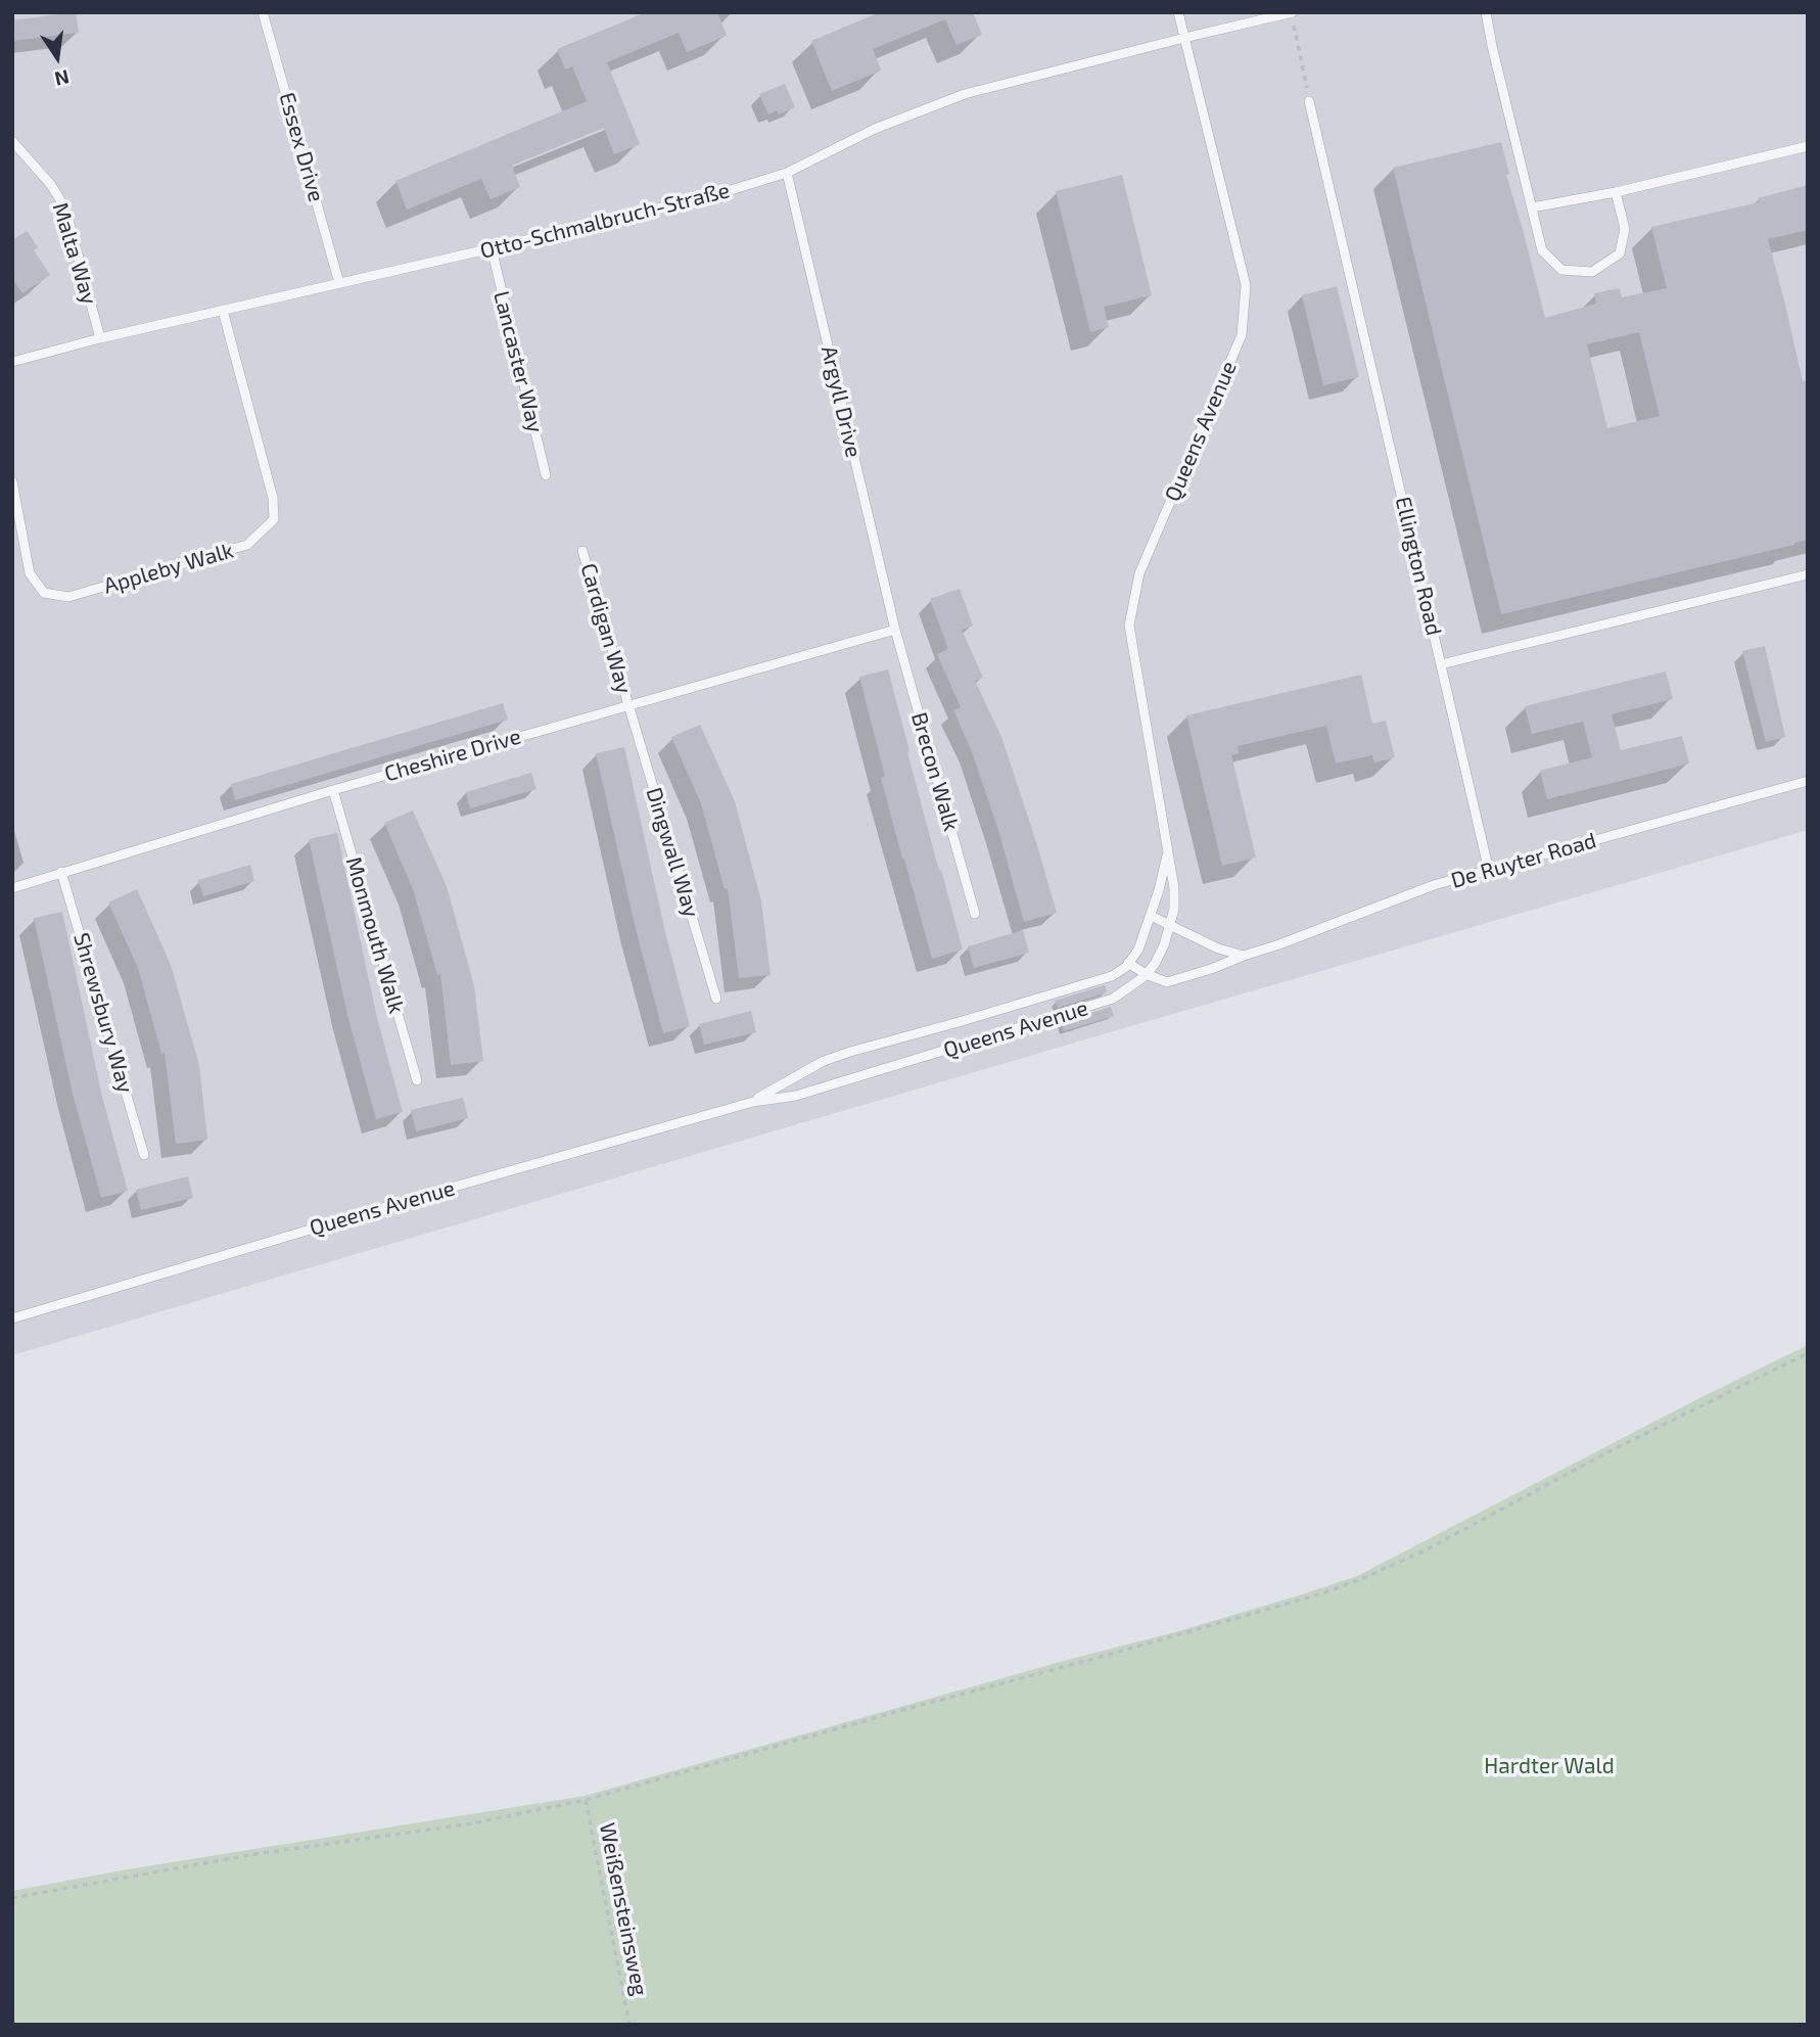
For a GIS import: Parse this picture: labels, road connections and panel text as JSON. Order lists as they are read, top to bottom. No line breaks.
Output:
{"streets":{"lane":["Essex Drive","Otto-Schmalbruch-Straße","Malta Way","Lancaster Way","Argyll Drive","Queens Avenue","Ellington Road","Appleby Walk","Cardigan Way","Cheshire Drive","Brecon Walk","Dingwall Way","De Ruyter Road","Monmouth Walk","Shrewsbury Way"],"path":["Weißensteinsweg"]},"crossings":[["Essex Drive","Otto-Schmalbruch-Straße"],["Otto-Schmalbruch-Straße","Malta Way"],["Otto-Schmalbruch-Straße","Lancaster Way"],["Otto-Schmalbruch-Straße","Argyll Drive"],["Otto-Schmalbruch-Straße","Queens Avenue"],["Otto-Schmalbruch-Straße","Appleby Walk"],["Argyll Drive","Cheshire Drive"],["Argyll Drive","Brecon Walk"],["Queens Avenue","De Ruyter Road"],["Cardigan Way","Cheshire Drive"],["Cardigan Way","Dingwall Way"],["Cheshire Drive","Brecon Walk"],["Cheshire Drive","Dingwall Way"],["Cheshire Drive","Monmouth Walk"],["Cheshire Drive","Shrewsbury Way"]],"parks":["Hardter Wald"],"north":"bottom"}
